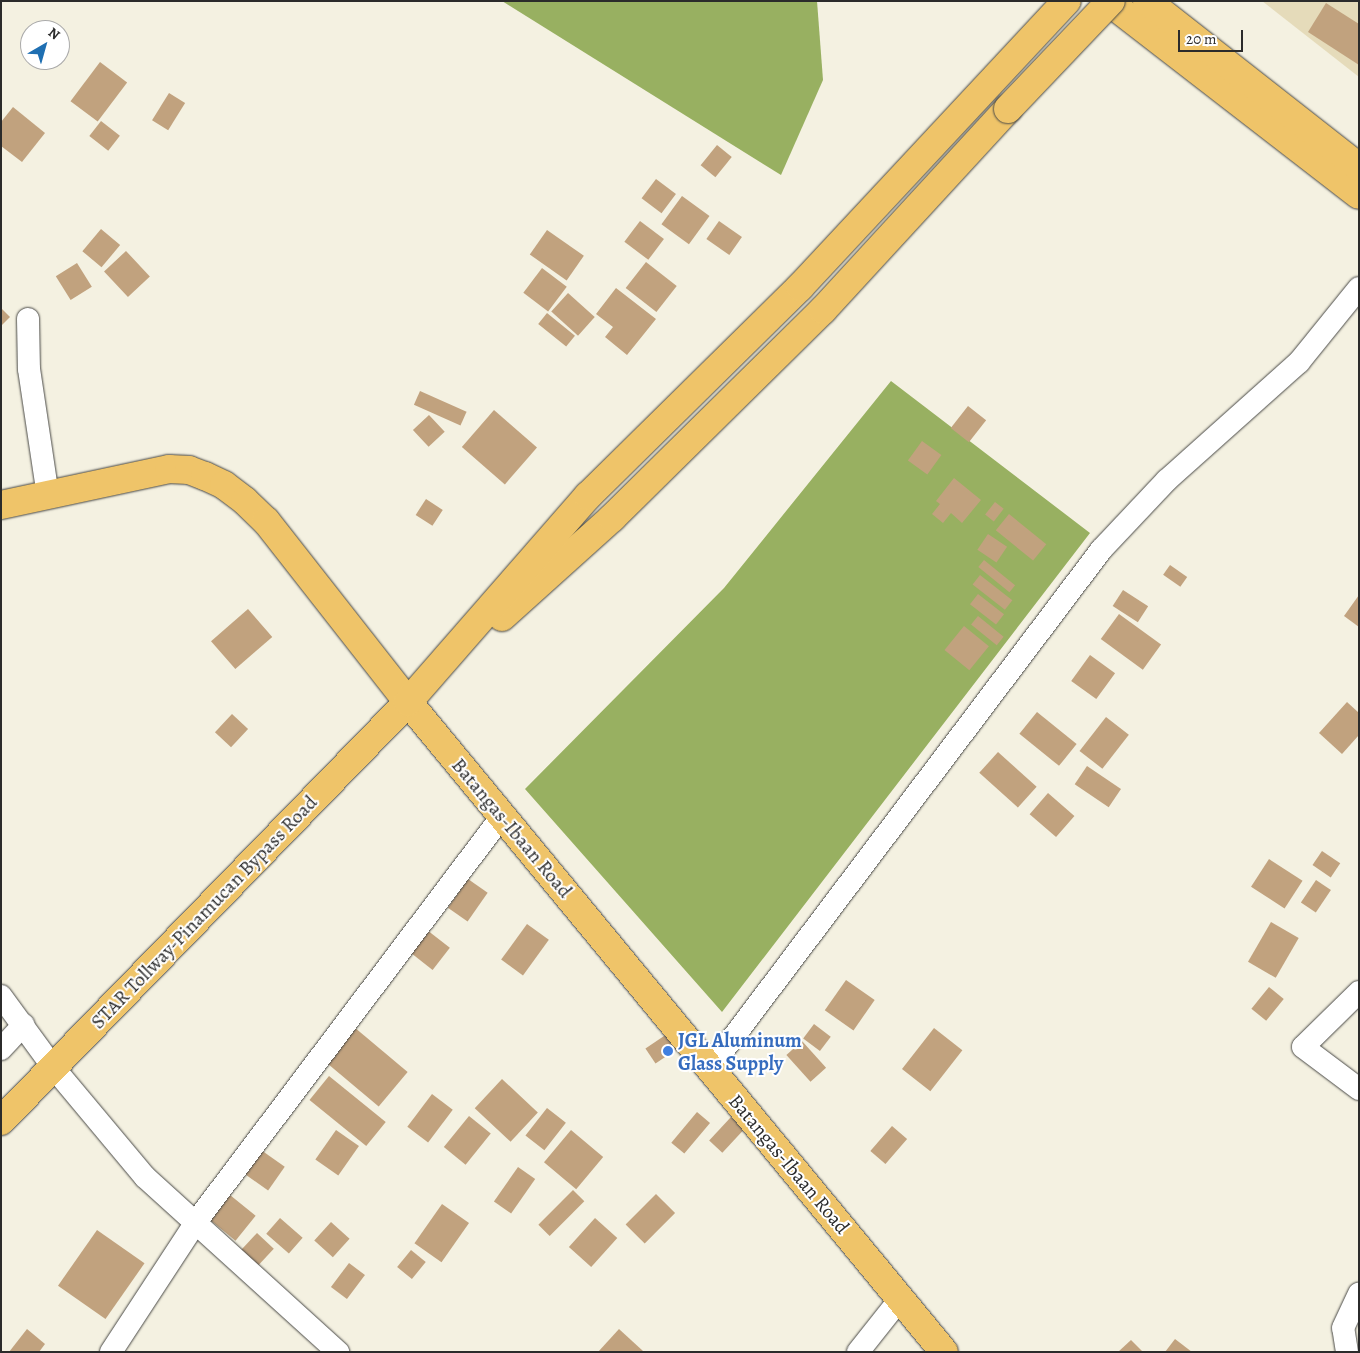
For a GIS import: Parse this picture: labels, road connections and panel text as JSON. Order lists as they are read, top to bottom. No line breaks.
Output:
{"streets":{"main road":["Batangas-Ibaan Road","STAR Tollway-Pinamucan Bypass Road"]},"crossings":[["Batangas-Ibaan Road","STAR Tollway-Pinamucan Bypass Road"]],"places":["JGL Aluminum Glass Supply"],"scale_bar":"20 m","north":"top right"}
